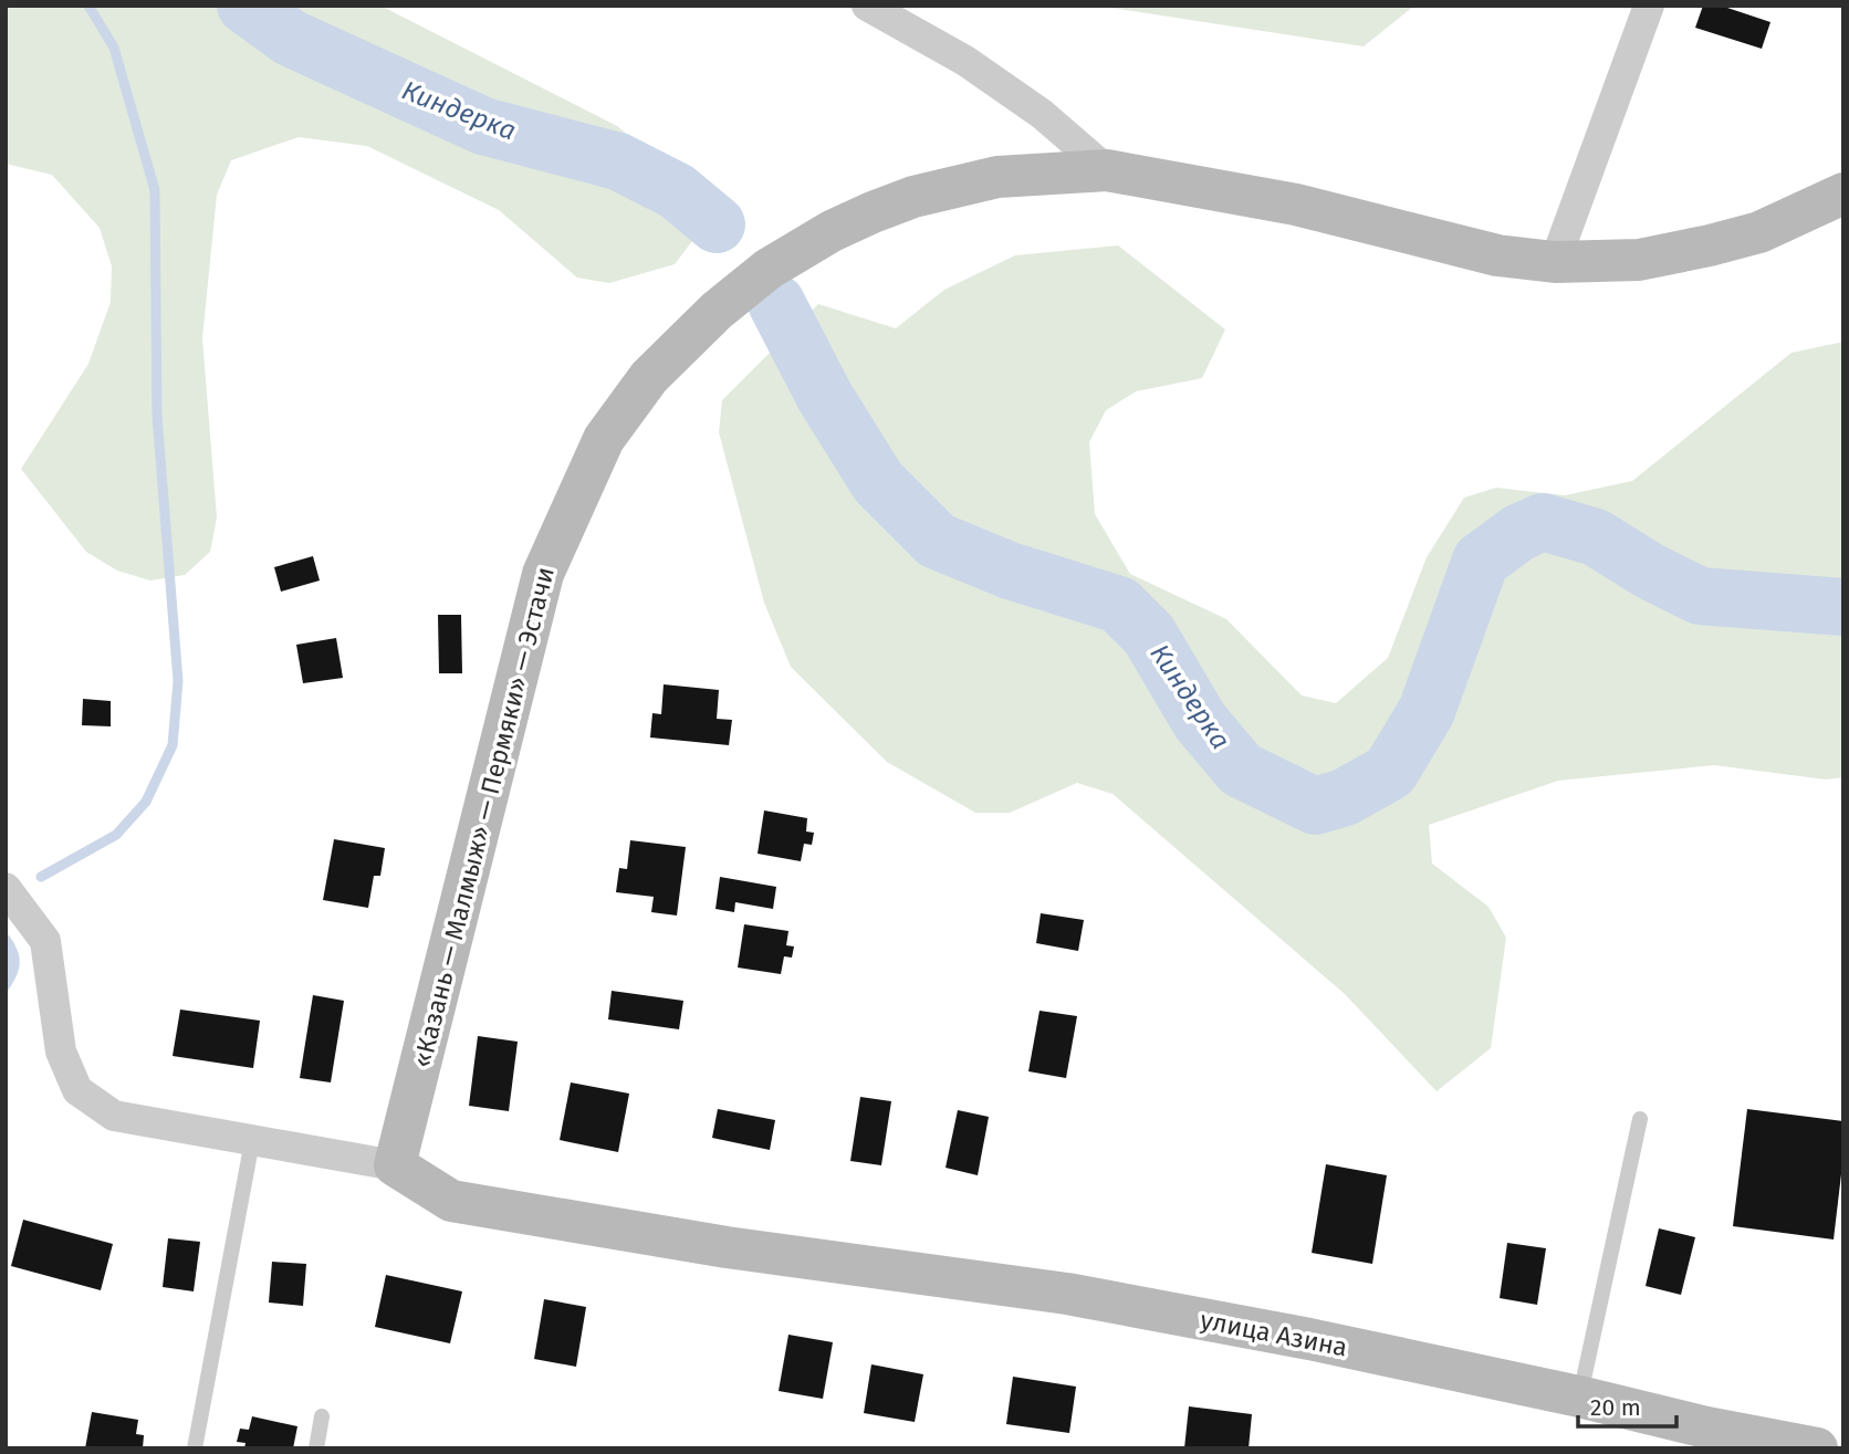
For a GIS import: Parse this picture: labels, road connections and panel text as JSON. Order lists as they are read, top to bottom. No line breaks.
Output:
{"streets":{"street":["«Казань — Малмыж» — Пермяки» — Эстачи","улица Азина"]},"crossings":[["«Казань — Малмыж» — Пермяки» — Эстачи","улица Азина"]],"water":["Киндерка"],"scale_bar":"20 m"}
